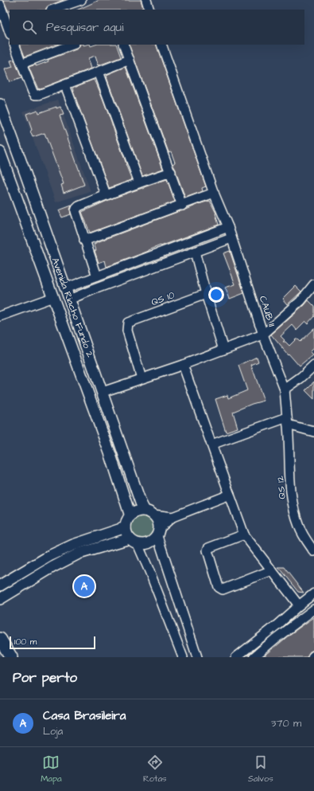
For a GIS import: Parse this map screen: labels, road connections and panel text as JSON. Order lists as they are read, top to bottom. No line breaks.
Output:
{"streets":{"main road":["Avenida Riacho Fundo 2"],"street":["QS 10","CAUB II","QS 12"]},"crossings":[["CAUB II","QS 12"]],"scale_bar":"100 m","page":{"search":"Pesquisar aqui","pins":"A","scale":"100 m","heading":"Por perto","list":[{"mark":"A","name":"Casa Brasileira","note":"Loja","value":"370 m"}],"nav":["Mapa","Rotas","Salvos"]}}
